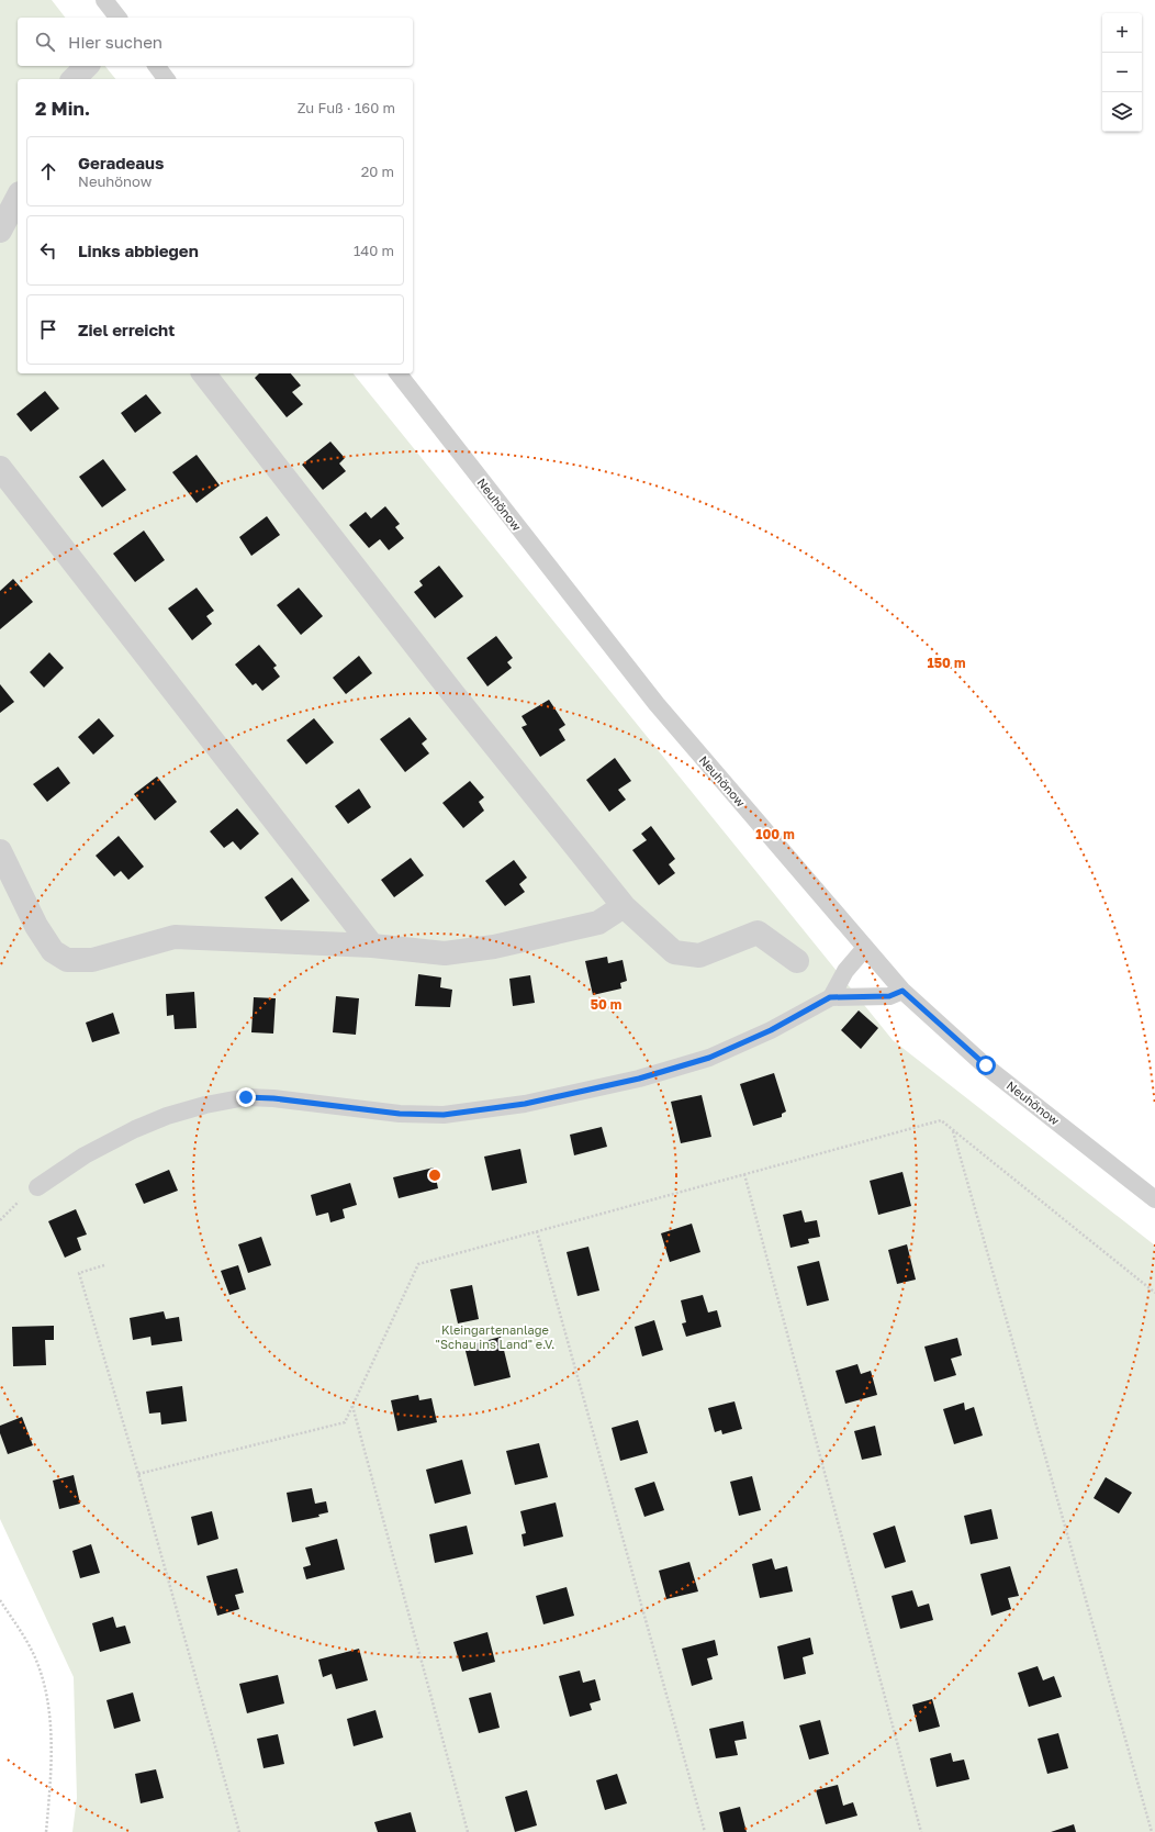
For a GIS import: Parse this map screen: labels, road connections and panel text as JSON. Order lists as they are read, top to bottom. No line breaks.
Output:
{"streets":{"lane":["Neuhönow"]},"parks":["Kleingartenanlage \"Schau ins Land\" e.V."],"page":{"map_buttons":["+","−"],"search":"Hier suchen","heading":["2 Min.","Zu Fuß · 160 m"],"list":[["Geradeaus","Neuhönow","20 m"],["Links abbiegen","140 m"],"Ziel erreicht"]},"rings":["150 m","100 m","50 m"]}
